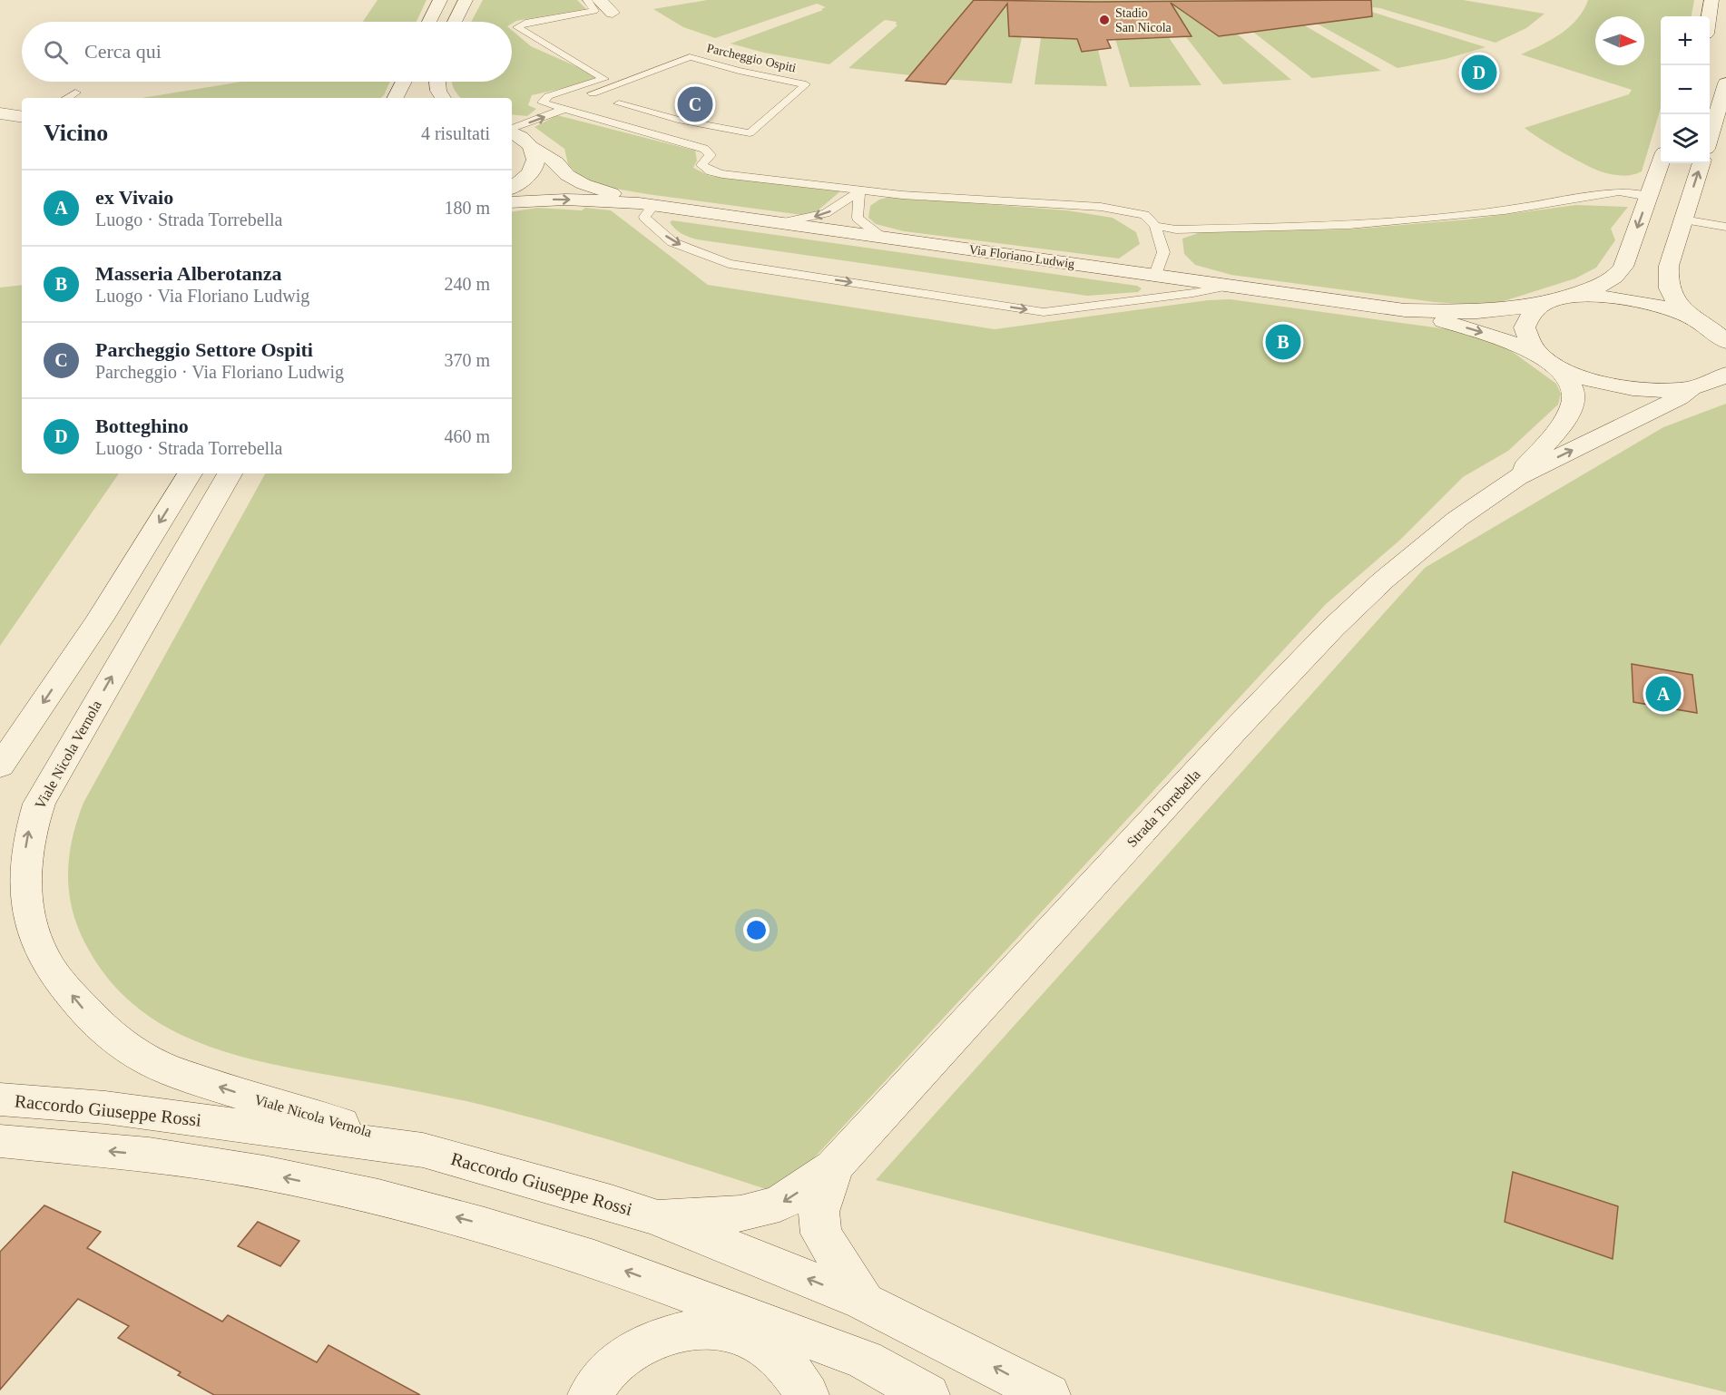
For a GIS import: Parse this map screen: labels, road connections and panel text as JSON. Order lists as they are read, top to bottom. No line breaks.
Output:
{"streets":{"main road":["Via Floriano Ludwig","Viale Nicola Vernola","Strada Torrebella","Raccordo Giuseppe Rossi"],"lane":["Parcheggio Ospiti"]},"crossings":[["Viale Nicola Vernola","Raccordo Giuseppe Rossi"]],"places":["Stadio San Nicola"],"north":"right","page":{"map_buttons":["+","−"],"search":"Cerca qui","pins":["D","C","B","A"],"heading":["Vicino","4 risultati"],"list":[{"mark":"A","name":"ex Vivaio","note":"Luogo · Strada Torrebella","value":"180 m"},{"mark":"B","name":"Masseria Alberotanza","note":"Luogo · Via Floriano Ludwig","value":"240 m"},{"mark":"C","name":"Parcheggio Settore Ospiti","note":"Parcheggio · Via Floriano Ludwig","value":"370 m"},{"mark":"D","name":"Botteghino","note":"Luogo · Strada Torrebella","value":"460 m"}]}}
